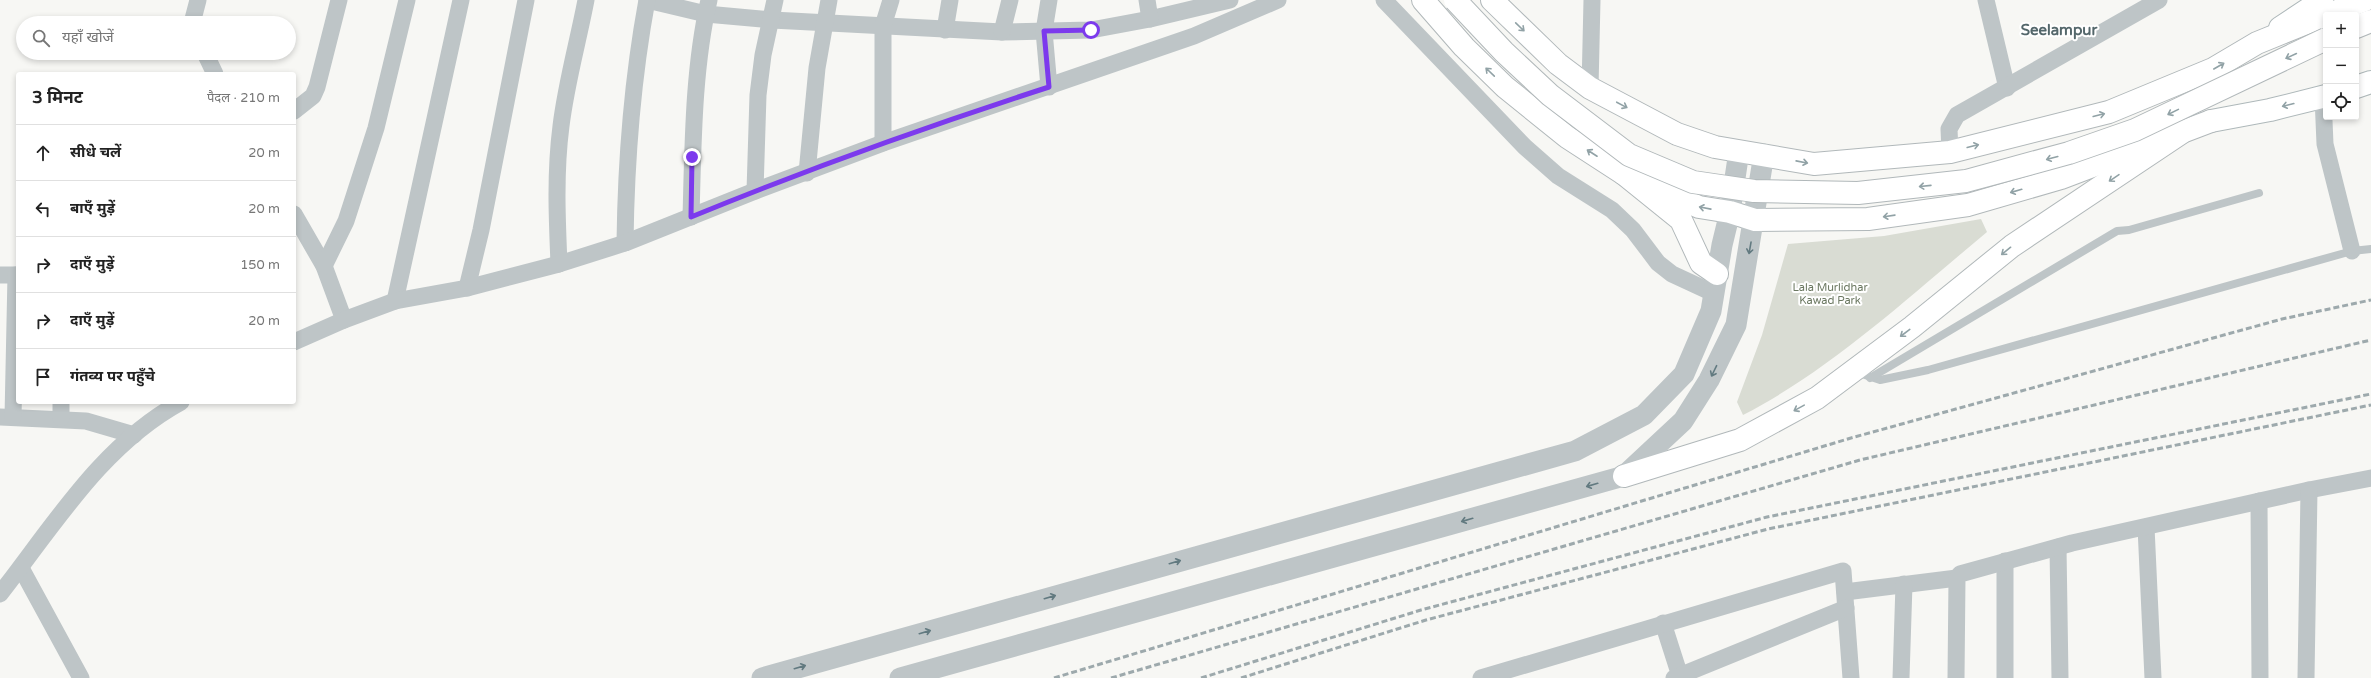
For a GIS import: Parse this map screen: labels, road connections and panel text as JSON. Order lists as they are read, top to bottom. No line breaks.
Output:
{"districts":["Seelampur"],"parks":["Lala Murlidhar Kawad Park"],"page":{"map_buttons":["+","−"],"search":"यहाँ खोजें","heading":["3 मिनट","पैदल · 210 m"],"list":[["सीधे चलें","20 m"],["बाएँ मुड़ें","20 m"],["दाएँ मुड़ें","150 m"],["दाएँ मुड़ें","20 m"],"गंतव्य पर पहुँचे"]}}
